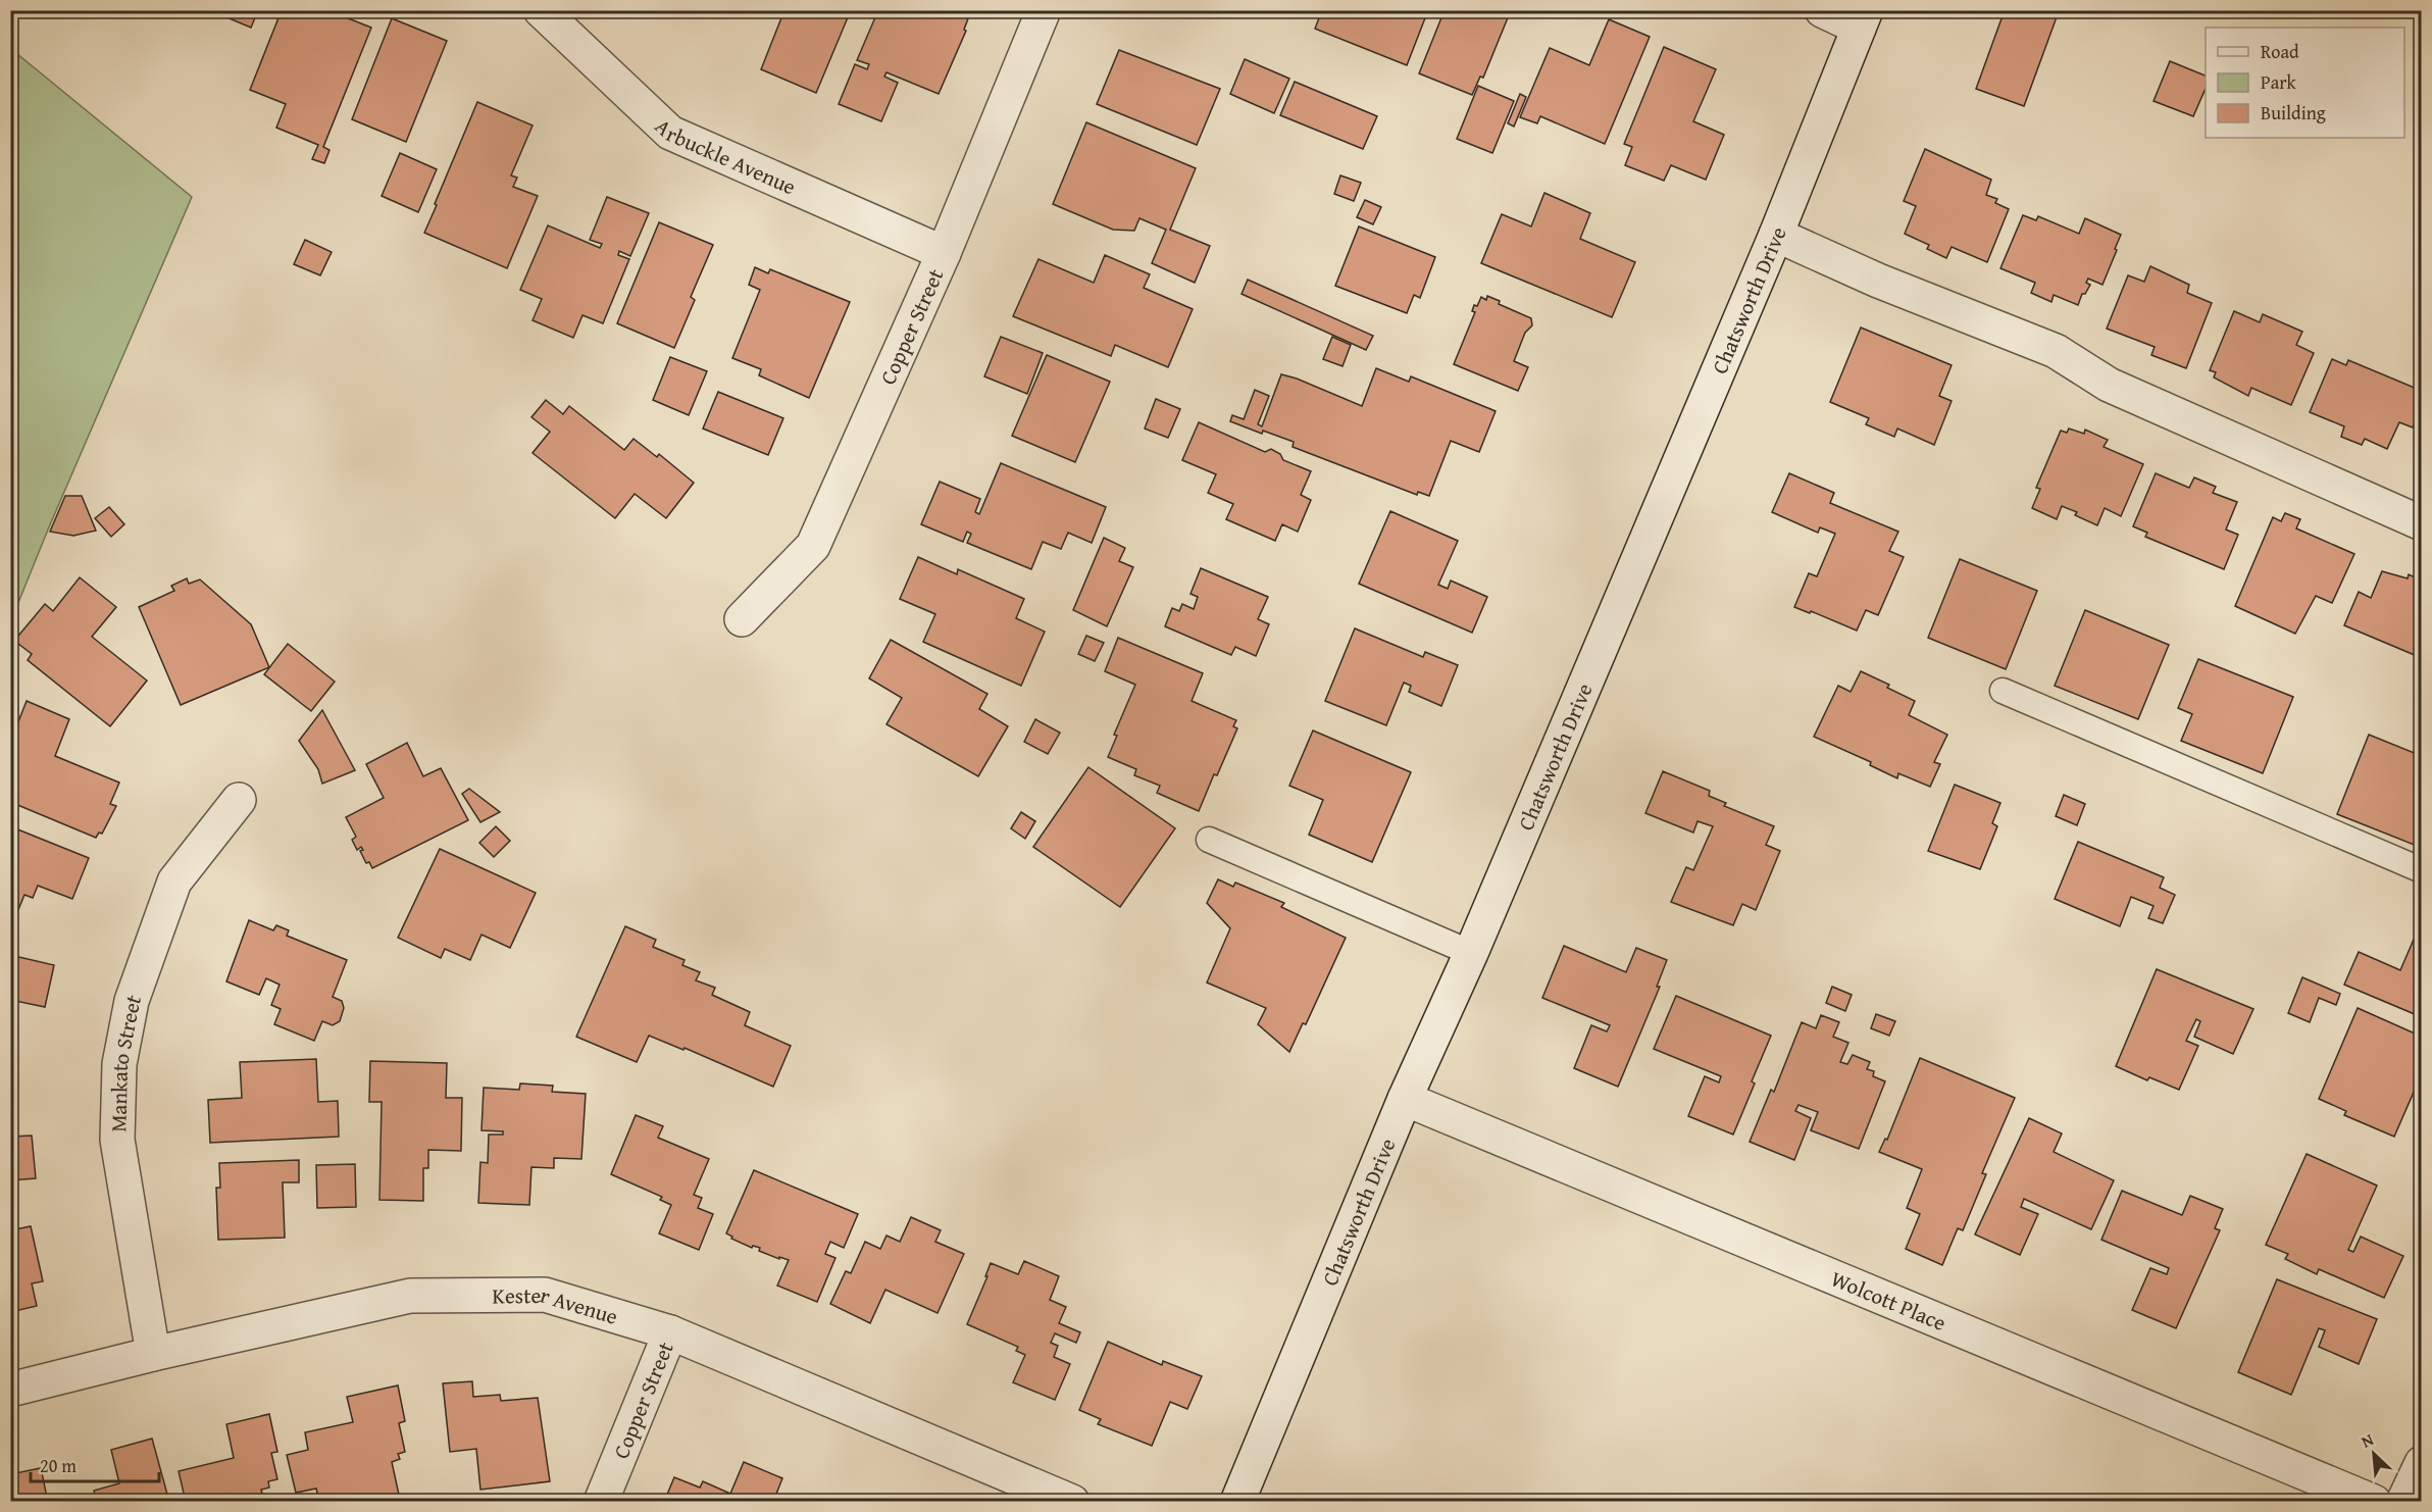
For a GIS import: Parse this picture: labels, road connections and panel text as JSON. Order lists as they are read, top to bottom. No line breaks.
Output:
{"streets":{"street":["Arbuckle Avenue","Chatsworth Drive","Copper Street","Mankato Street","Wolcott Place","Kester Avenue"]},"crossings":[["Arbuckle Avenue","Copper Street"],["Chatsworth Drive","Wolcott Place"],["Copper Street","Kester Avenue"],["Mankato Street","Kester Avenue"]],"legend":["Road","Park","Building"],"scale_bar":"20 m","north":"top left"}
